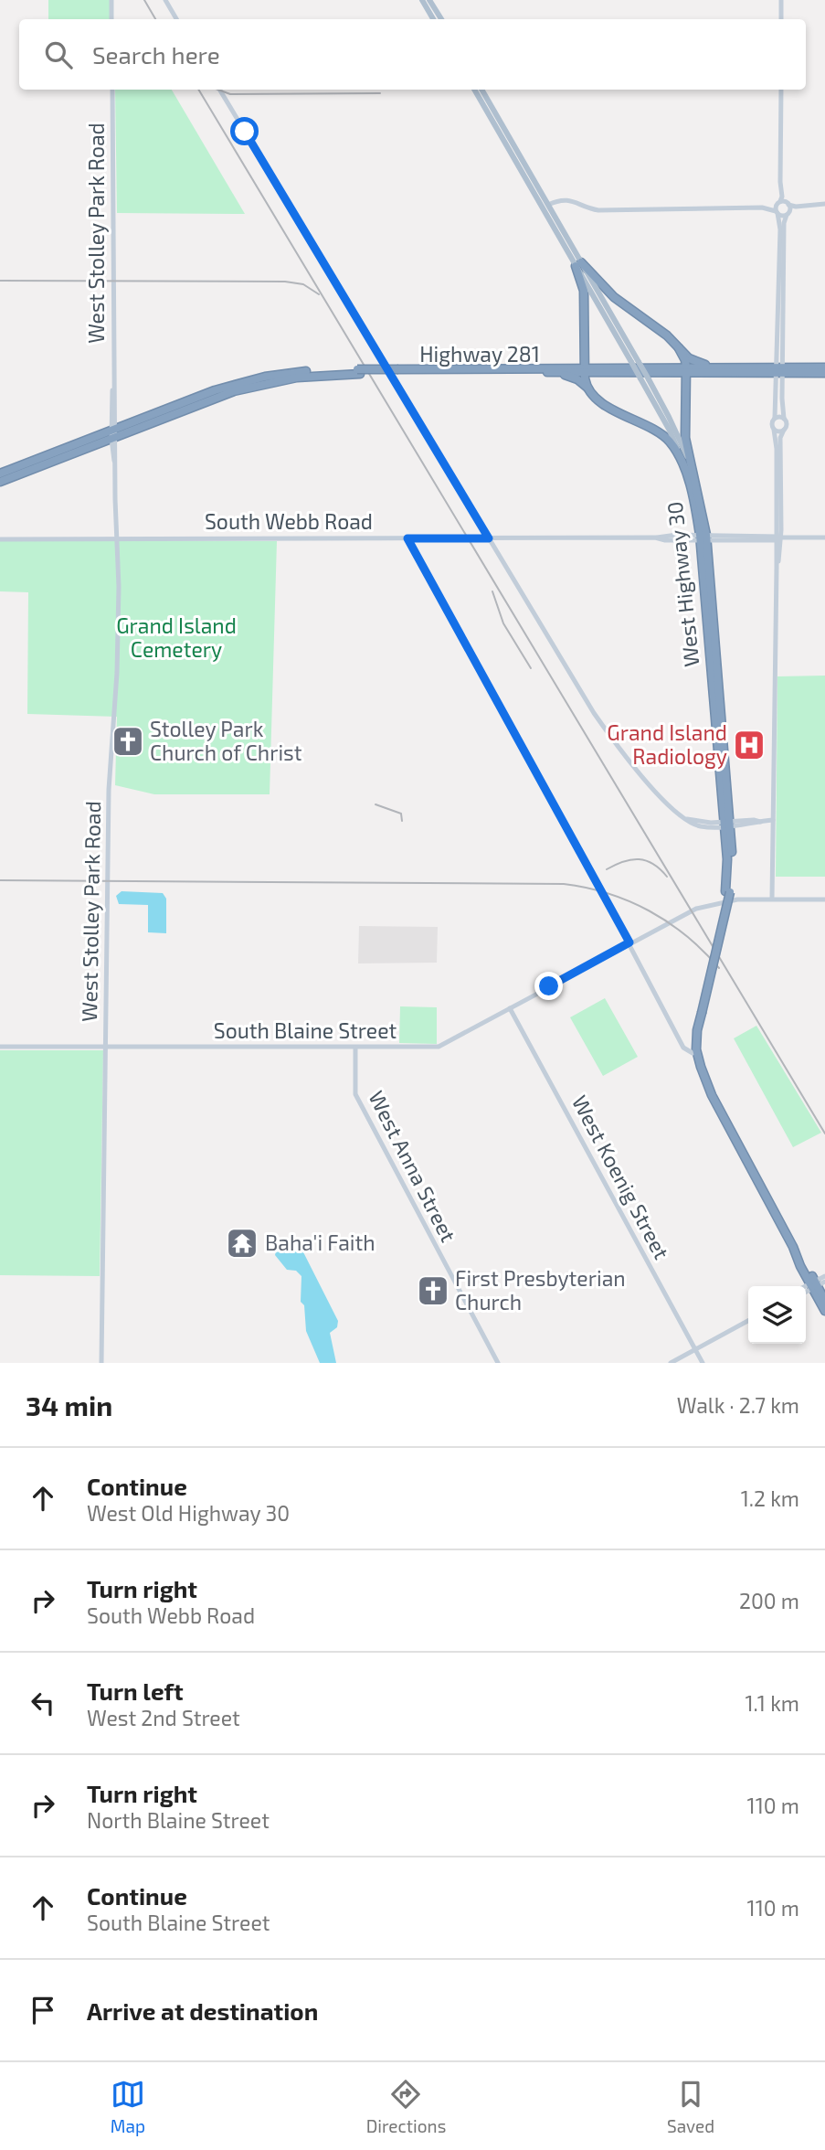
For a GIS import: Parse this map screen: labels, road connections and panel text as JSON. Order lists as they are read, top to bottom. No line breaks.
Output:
{"streets":{"highway":["Highway 281","West Highway 30"],"street":["West Stolley Park Road","South Webb Road","South Blaine Street","West Anna Street","West Koenig Street"]},"crossings":[["West Stolley Park Road","Highway 281"],["West Stolley Park Road","South Webb Road"],["West Stolley Park Road","South Blaine Street"],["South Webb Road","West Highway 30"],["South Blaine Street","West Anna Street"],["South Blaine Street","West Koenig Street"]],"parks":["Grand Island Cemetery"],"places":{"church":["Stolley Park Church of Christ","First Presbyterian Church"],"hospital":["Grand Island Radiology"],"temple":["Baha'i Faith"]},"page":{"search":"Search here","heading":["34 min","Walk · 2.7 km"],"list":[["Continue","West Old Highway 30","1.2 km"],["Turn right","South Webb Road","200 m"],["Turn left","West 2nd Street","1.1 km"],["Turn right","North Blaine Street","110 m"],["Continue","South Blaine Street","110 m"],"Arrive at destination"],"nav":["Map","Directions","Saved"]}}
